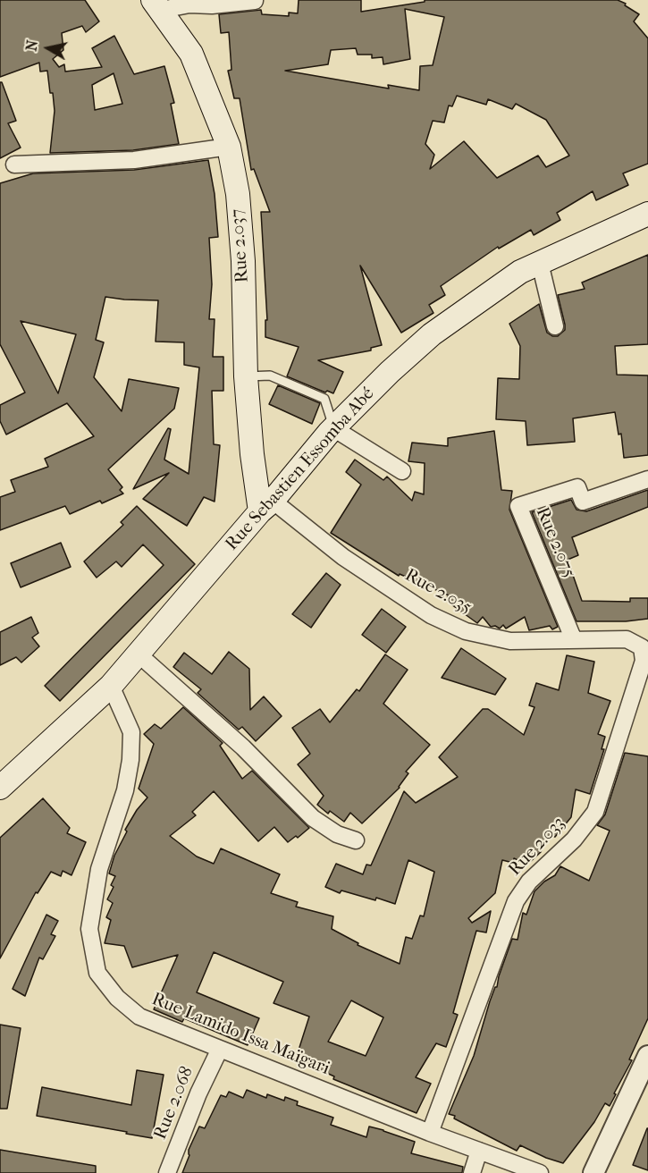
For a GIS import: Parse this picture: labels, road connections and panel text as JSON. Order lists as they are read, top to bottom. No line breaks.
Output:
{"streets":{"main road":["Rue 2.037","Rue Sebastien Essomba Abé"],"street":["Rue 2.075","Rue 2.035","Rue 2.033","Rue Lamido Issa Maïgari","Rue 2.068"]},"crossings":[["Rue 2.037","Rue Sebastien Essomba Abé"],["Rue 2.037","Rue 2.035"],["Rue Sebastien Essomba Abé","Rue 2.035"],["Rue Sebastien Essomba Abé","Rue Lamido Issa Maïgari"],["Rue 2.075","Rue 2.035"],["Rue 2.035","Rue 2.033"],["Rue 2.033","Rue Lamido Issa Maïgari"],["Rue Lamido Issa Maïgari","Rue 2.068"]],"north":"left"}
